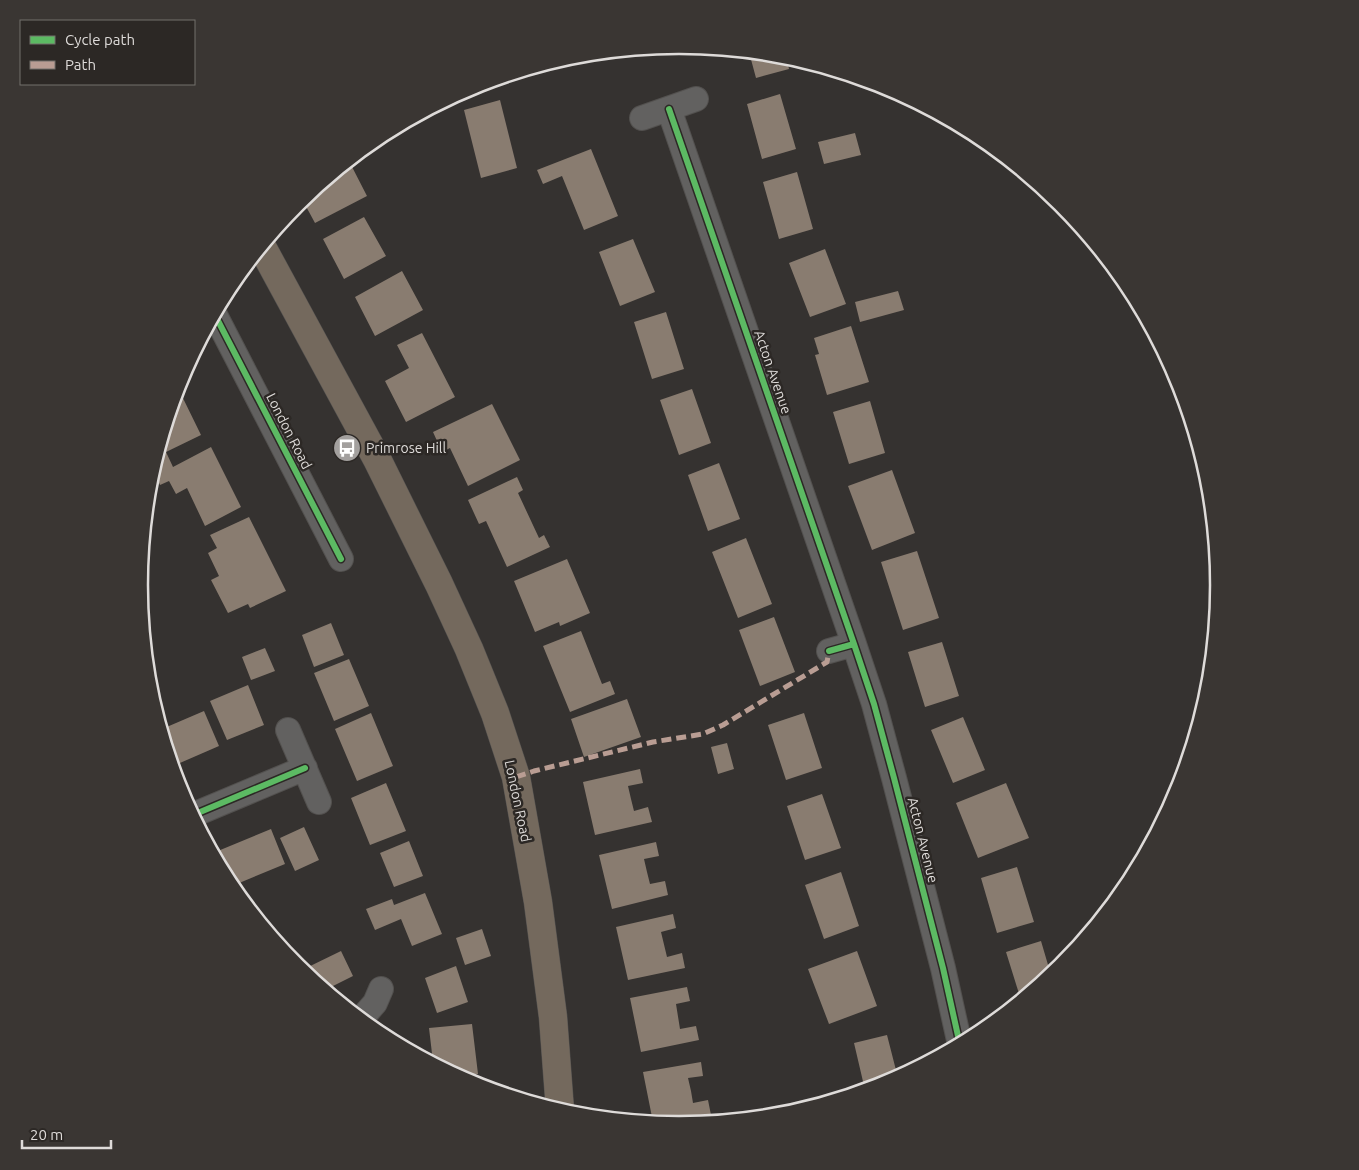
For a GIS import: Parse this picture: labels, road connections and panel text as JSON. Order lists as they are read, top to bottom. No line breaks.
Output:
{"streets":{"highway":["London Road"],"street":["Acton Avenue"]},"places":{"bus stop":["Primrose Hill"]},"legend":["Cycle path","Path"],"scale_bar":"20 m"}
